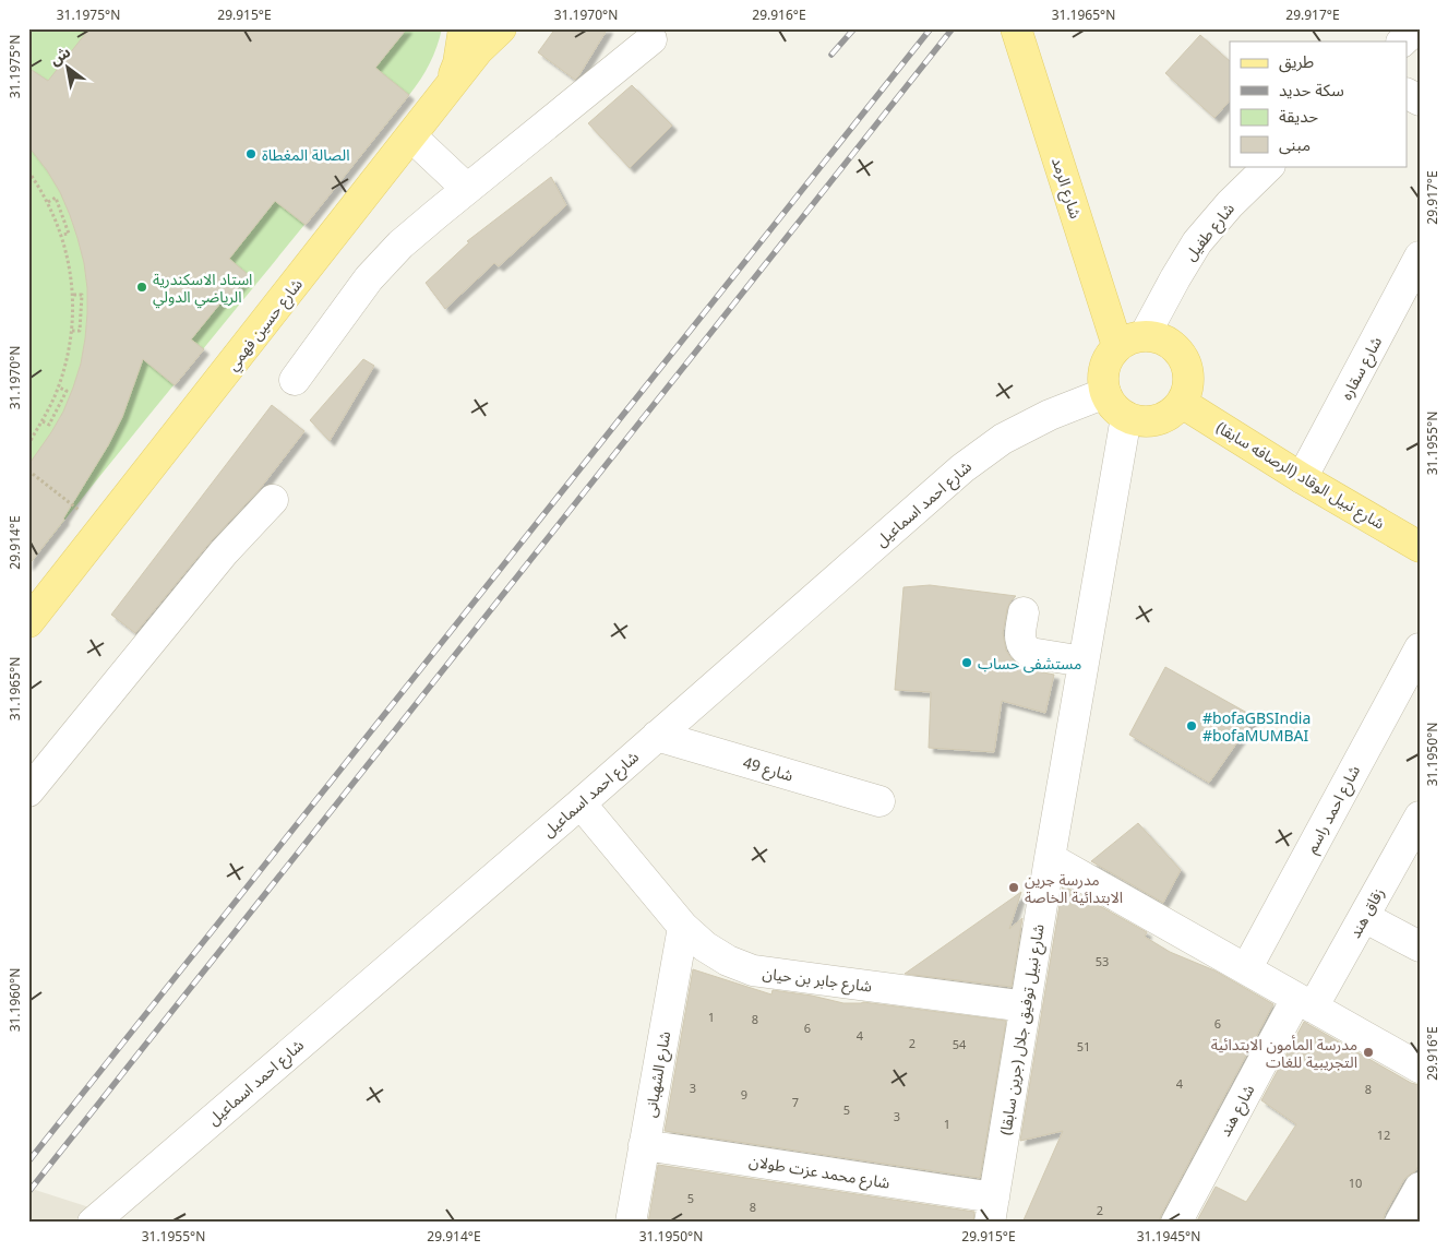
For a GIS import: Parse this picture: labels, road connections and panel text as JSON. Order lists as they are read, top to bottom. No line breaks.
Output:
{"streets":{"main road":["شارع الرمد","شارع حسين فهمي","شارع نبيل الوقاد (الرصافه سابقا)"],"street":["شارع طفيل","شارع سقاره","شارع احمد اسماعيل","شارع 49","شارع احمد راسم","زقاق هند","شارع جابر بن حيان","شارع نبيل توفيق جلال (جرين سابقا)","شارع الشهبانى","شارع هند","شارع محمد عزت طولان"]},"crossings":[["شارع الرمد","شارع طفيل"],["شارع الرمد","شارع نبيل الوقاد (الرصافه سابقا)"],["شارع الرمد","شارع احمد اسماعيل"],["شارع الرمد","شارع نبيل توفيق جلال (جرين سابقا)"],["شارع طفيل","شارع نبيل الوقاد (الرصافه سابقا)"],["شارع طفيل","شارع احمد اسماعيل"],["شارع طفيل","شارع نبيل توفيق جلال (جرين سابقا)"],["شارع سقاره","شارع نبيل الوقاد (الرصافه سابقا)"],["شارع نبيل الوقاد (الرصافه سابقا)","شارع احمد اسماعيل"],["شارع نبيل الوقاد (الرصافه سابقا)","شارع نبيل توفيق جلال (جرين سابقا)"],["شارع احمد اسماعيل","شارع 49"],["شارع احمد اسماعيل","شارع جابر بن حيان"],["شارع احمد اسماعيل","شارع نبيل توفيق جلال (جرين سابقا)"],["زقاق هند","شارع هند"],["شارع جابر بن حيان","شارع نبيل توفيق جلال (جرين سابقا)"],["شارع جابر بن حيان","شارع الشهبانى"],["شارع نبيل توفيق جلال (جرين سابقا)","شارع محمد عزت طولان"],["شارع الشهبانى","شارع محمد عزت طولان"]],"places":["الصالة المغطاة","استاد الاسكندرية الرياضي الدولي","مستشفى حساب","#bofaGBSIndia #bofaMUMBAI","مدرسة جرين الابتدائية الخاصة","مدرسة المأمون الابتدائية التجريبية للغات"],"house_numbers":["53","1","8","6","6","4","2","54","51","4","3","8","9","7","5","3","1","12","10","5","8","2"],"legend":["طريق","سكة حديد","حديقة","مبنى"],"north":"top left","coordinates":["31.1975°N","29.915°E","31.1970°N","29.916°E","31.1965°N","29.917°E","31.1955°N","29.914°E","31.1950°N","31.1960°N","31.1945°N"]}
